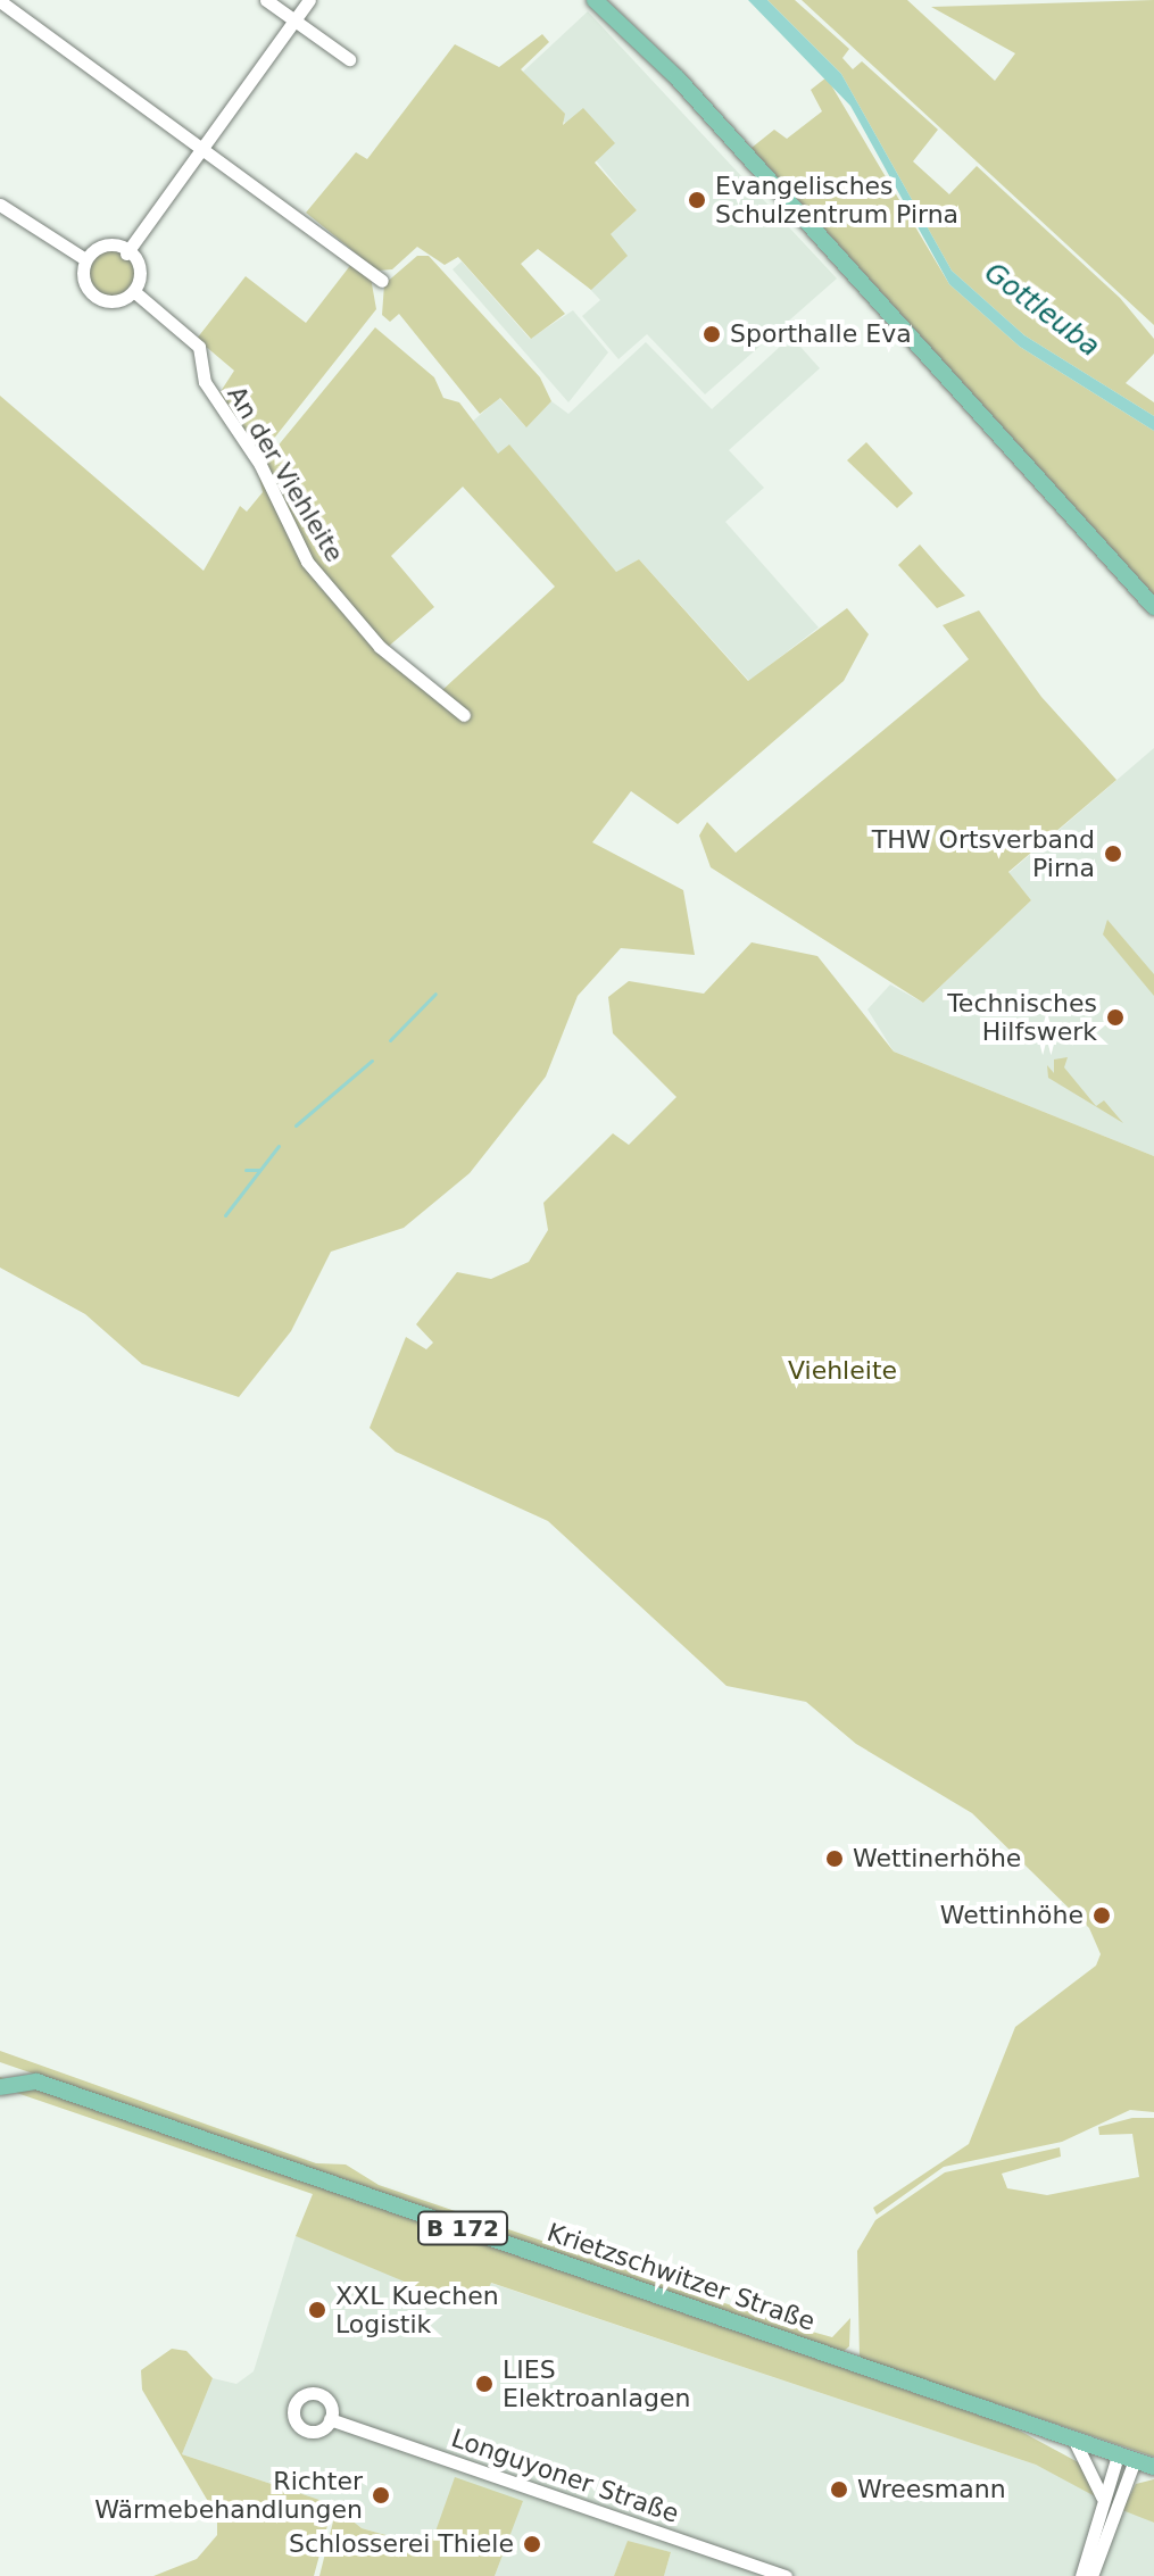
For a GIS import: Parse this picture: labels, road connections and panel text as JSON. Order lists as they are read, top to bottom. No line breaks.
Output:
{"streets":{"main road":["B 172","Krietzschwitzer Straße"],"street":["An der Viehleite","Longuyoner Straße"]},"water":["Gottleuba"],"parks":["Viehleite"],"places":["Evangelisches Schulzentrum Pirna","Sporthalle Eva","THW Ortsverband Pirna","Technisches Hilfswerk","Wettinerhöhe","Wettinhöhe","XXL Kuechen Logistik","LIES Elektroanlagen","Wreesmann","Richter Wärmebehandlungen","Schlosserei Thiele"]}
